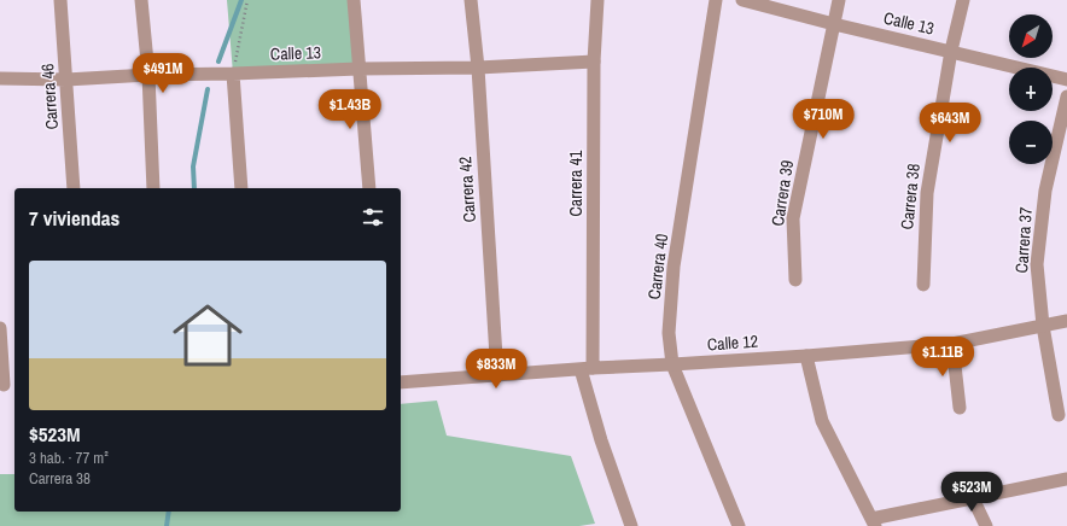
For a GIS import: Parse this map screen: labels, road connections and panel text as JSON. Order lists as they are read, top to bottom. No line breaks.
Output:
{"streets":{"street":["Calle 13","Carrera 46","Carrera 41","Carrera 42","Carrera 39","Carrera 38","Carrera 37","Carrera 40","Calle 12"]},"crossings":[["Calle 13","Carrera 46"],["Calle 13","Carrera 41"],["Calle 13","Carrera 42"],["Calle 13","Carrera 39"],["Calle 13","Carrera 38"],["Carrera 41","Calle 12"],["Carrera 42","Calle 12"],["Carrera 37","Calle 12"],["Carrera 40","Calle 12"]],"north":"bottom left","page":{"map_buttons":["+","−"],"price":["$491M","$1.43B","$710M","$643M","$1.11B","$833M","$523M"],"heading":"7 viviendas","list":[{"name":"$523M","note":"3 hab. · 77 m² · Carrera 38"}]}}
